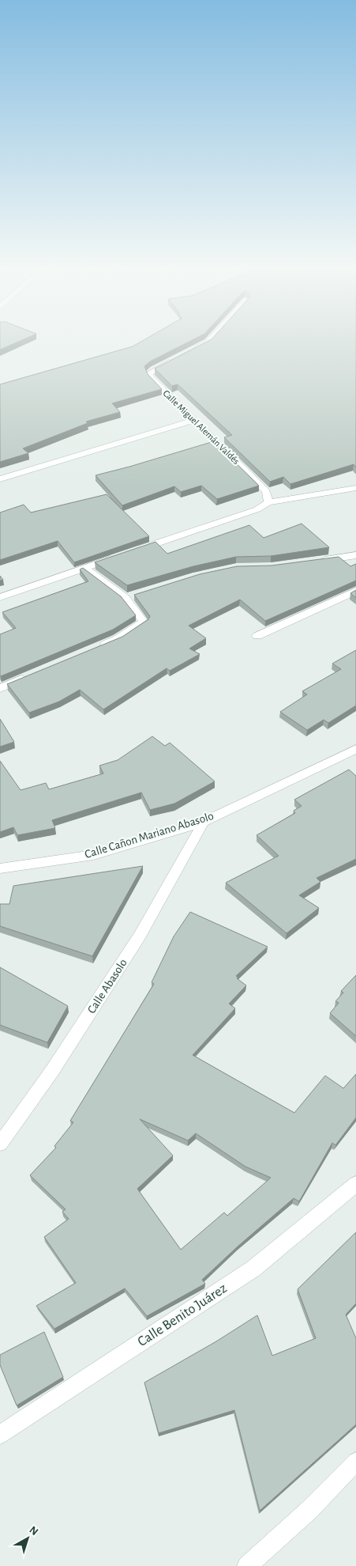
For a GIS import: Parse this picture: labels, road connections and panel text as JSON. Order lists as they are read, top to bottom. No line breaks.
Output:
{"streets":{"street":["Calle Miguel Alemán Valdés","Calle Cañon Mariano Abasolo","Calle Abasolo","Calle Benito Juárez"]},"crossings":[["Calle Cañon Mariano Abasolo","Calle Abasolo"]],"north":"top right"}
